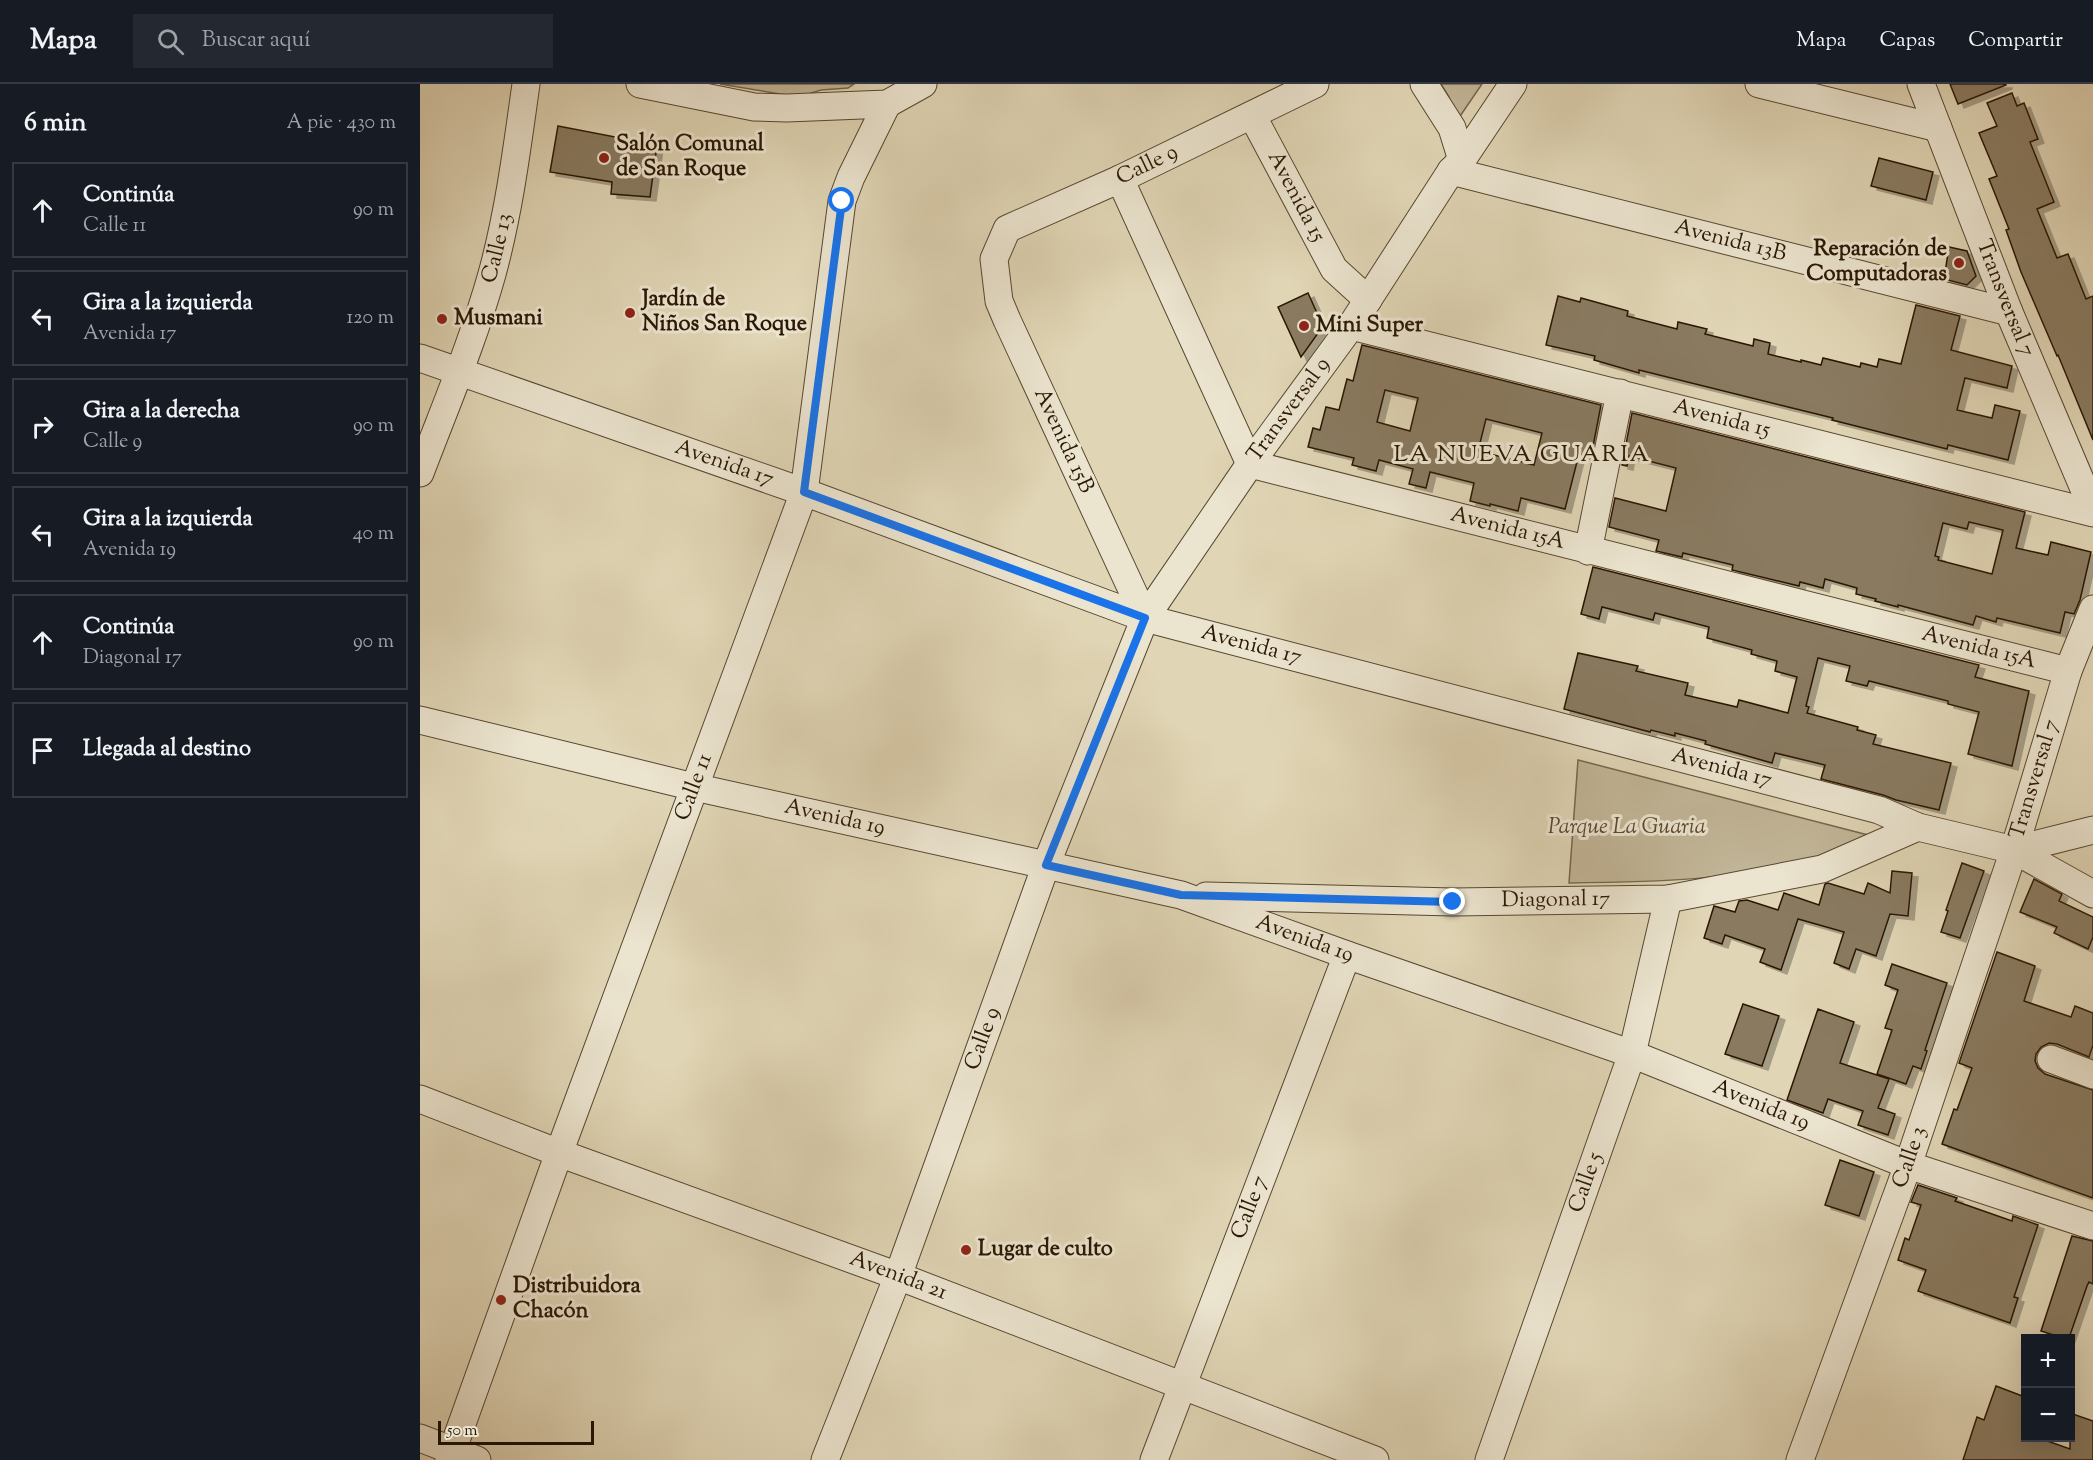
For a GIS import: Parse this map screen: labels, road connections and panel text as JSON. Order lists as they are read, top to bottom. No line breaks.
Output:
{"streets":{"street":["Calle 9","Avenida 15","Avenida 13B","Calle 13","Transversal 7","Transversal 9","Avenida 15B","Avenida 17","Avenida 15A","Calle 11","Avenida 19","Diagonal 17","Calle 3","Calle 5","Calle 7","Avenida 21"]},"crossings":[["Calle 9","Avenida 15"],["Calle 9","Transversal 9"],["Calle 9","Avenida 15B"],["Calle 9","Avenida 17"],["Calle 9","Avenida 19"],["Calle 9","Avenida 21"],["Avenida 15","Transversal 7"],["Avenida 15","Transversal 9"],["Avenida 13B","Transversal 7"],["Avenida 13B","Transversal 9"],["Calle 13","Avenida 17"],["Transversal 7","Avenida 17"],["Transversal 7","Avenida 15A"],["Transversal 7","Calle 3"],["Transversal 9","Avenida 15B"],["Transversal 9","Avenida 17"],["Transversal 9","Avenida 15A"],["Avenida 15B","Avenida 17"],["Avenida 17","Calle 11"],["Avenida 17","Diagonal 17"],["Avenida 17","Calle 3"],["Calle 11","Avenida 19"],["Calle 11","Avenida 21"],["Avenida 19","Diagonal 17"],["Avenida 19","Calle 3"],["Avenida 19","Calle 5"],["Avenida 19","Calle 7"],["Diagonal 17","Calle 5"],["Calle 7","Avenida 21"]],"districts":["LA NUEVA GUARIA"],"parks":["Parque La Guaria"],"places":["Salón Comunal de San Roque","Reparación de Computadoras","Jardín de Niños San Roque","Musmani","Mini Super","Lugar de culto","Distribuidora Chacón"],"scale_bar":"50 m","page":{"header":"Mapa","search":"Buscar aquí","nav":["Mapa","Capas","Compartir"],"heading":["6 min","A pie · 430 m"],"list":[["Continúa","Calle 11","90 m"],["Gira a la izquierda","Avenida 17","120 m"],["Gira a la derecha","Calle 9","90 m"],["Gira a la izquierda","Avenida 19","40 m"],["Continúa","Diagonal 17","90 m"],"Llegada al destino"],"map_buttons":["+","−"],"scale":"50 m"}}
